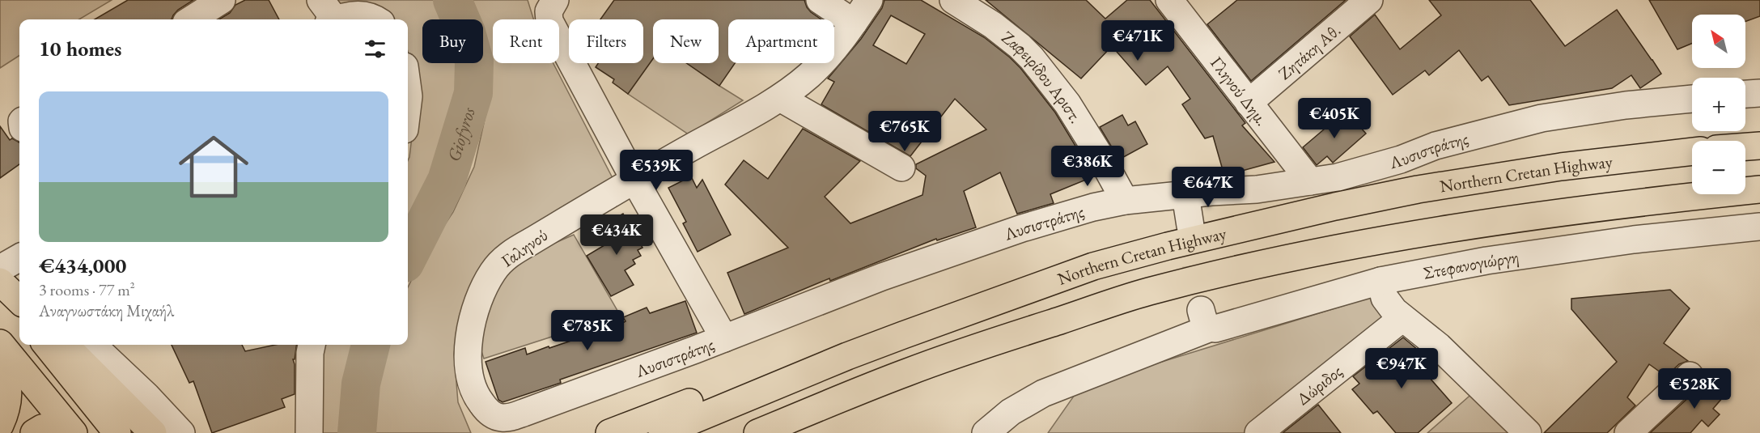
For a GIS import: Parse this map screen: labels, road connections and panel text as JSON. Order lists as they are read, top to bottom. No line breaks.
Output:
{"streets":{"main road":["Northern Cretan Highway"],"street":["Ζητάκη Αθ.","Ζαφειρίδου Αριστ.","Γληνού Δημ.","Λυσιστράτης","Γαληνού","Στεφανογιώργη","Δώριδος"]},"crossings":[["Ζητάκη Αθ.","Γληνού Δημ."],["Ζαφειρίδου Αριστ.","Λυσιστράτης"],["Γληνού Δημ.","Λυσιστράτης"],["Λυσιστράτης","Γαληνού"]],"water":["Giofyros"],"north":"top left","page":{"map_buttons":["+","−"],"chip":["Buy","Rent","Filters","New","Apartment"],"heading":"10 homes","price":["€471K","€405K","€765K","€386K","€539K","€647K","€434K","€785K","€947K","€528K"],"list":[{"name":"€434,000","note":"3 rooms · 77 m² · Αναγνωστάκη Μιχαήλ"}]}}
